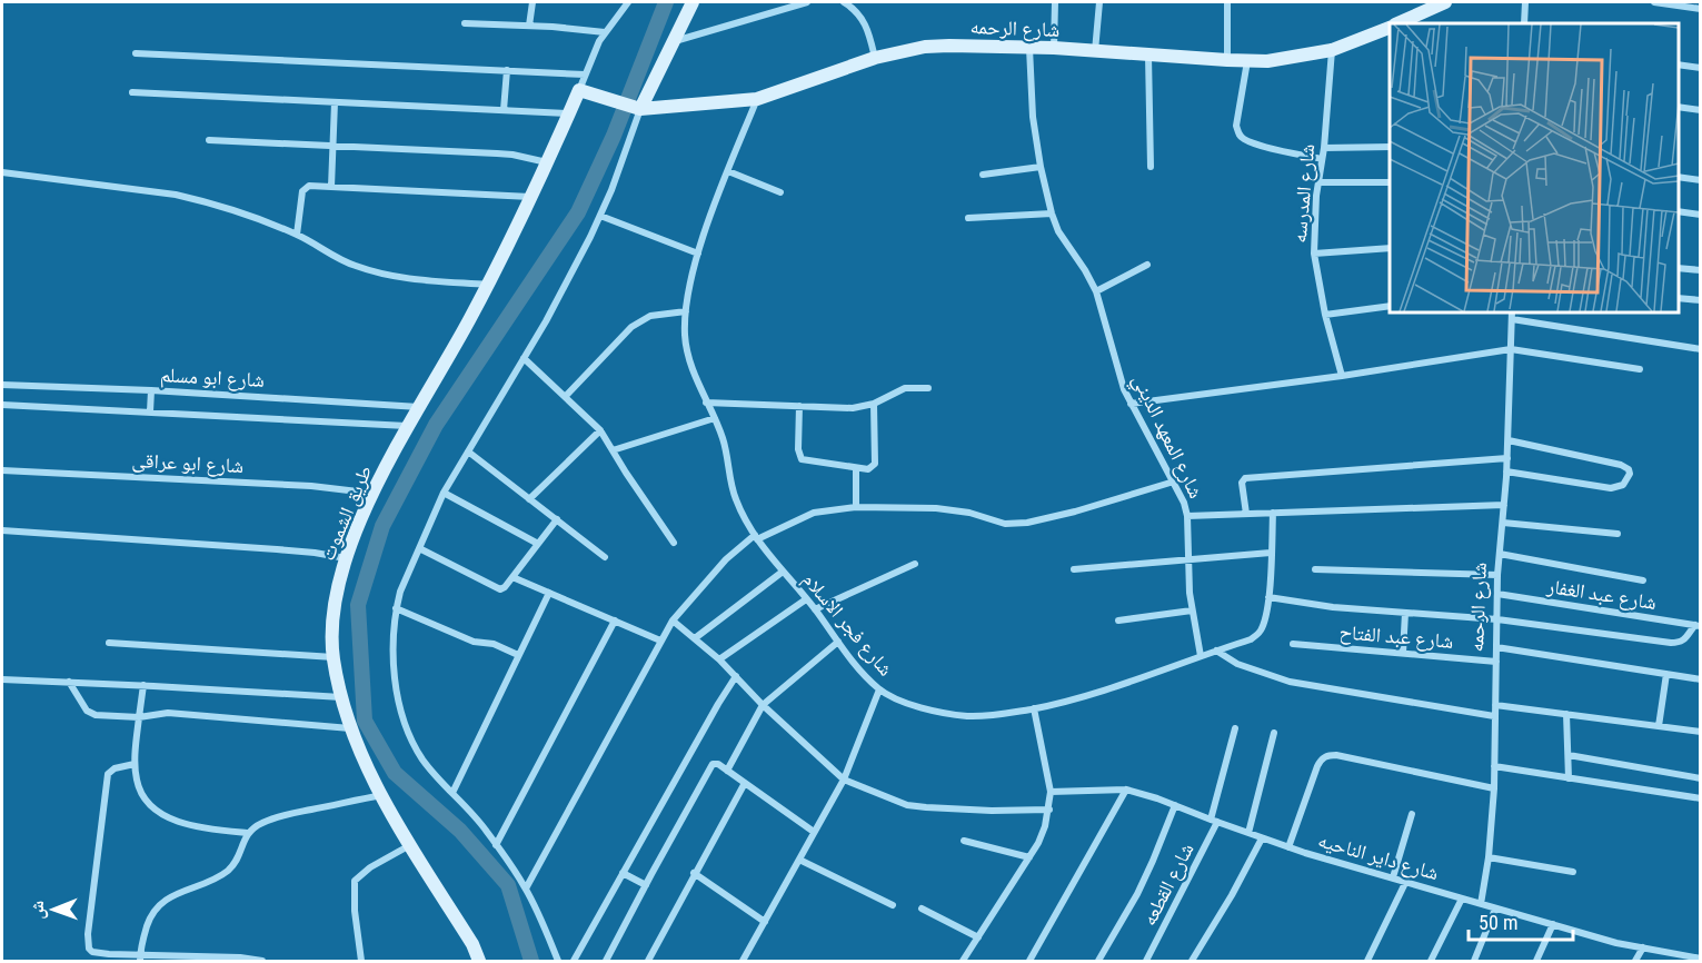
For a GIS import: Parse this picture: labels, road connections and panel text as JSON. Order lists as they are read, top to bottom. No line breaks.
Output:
{"streets":{"street":["شارع الرحمه","شارع المدرسه","شارع ابو مسلم","شارع المعهد الديني","شارع ابو عراقى","طريق الشموت","شارع عبد الغفار","شارع فجر الاسلام","شارع عبد الفتاح","شارع داير الناحيه","شارع القطعه"]},"crossings":[["شارع الرحمه","شارع المدرسه"],["شارع الرحمه","شارع المعهد الديني"],["شارع الرحمه","شارع عبد الغفار"],["شارع الرحمه","شارع فجر الاسلام"],["شارع الرحمه","شارع عبد الفتاح"],["شارع الرحمه","شارع داير الناحيه"],["شارع ابو مسلم","طريق الشموت"],["شارع المعهد الديني","شارع فجر الاسلام"],["شارع ابو عراقى","طريق الشموت"],["شارع داير الناحيه","شارع القطعه"]],"scale_bar":"50 m","north":"left"}
